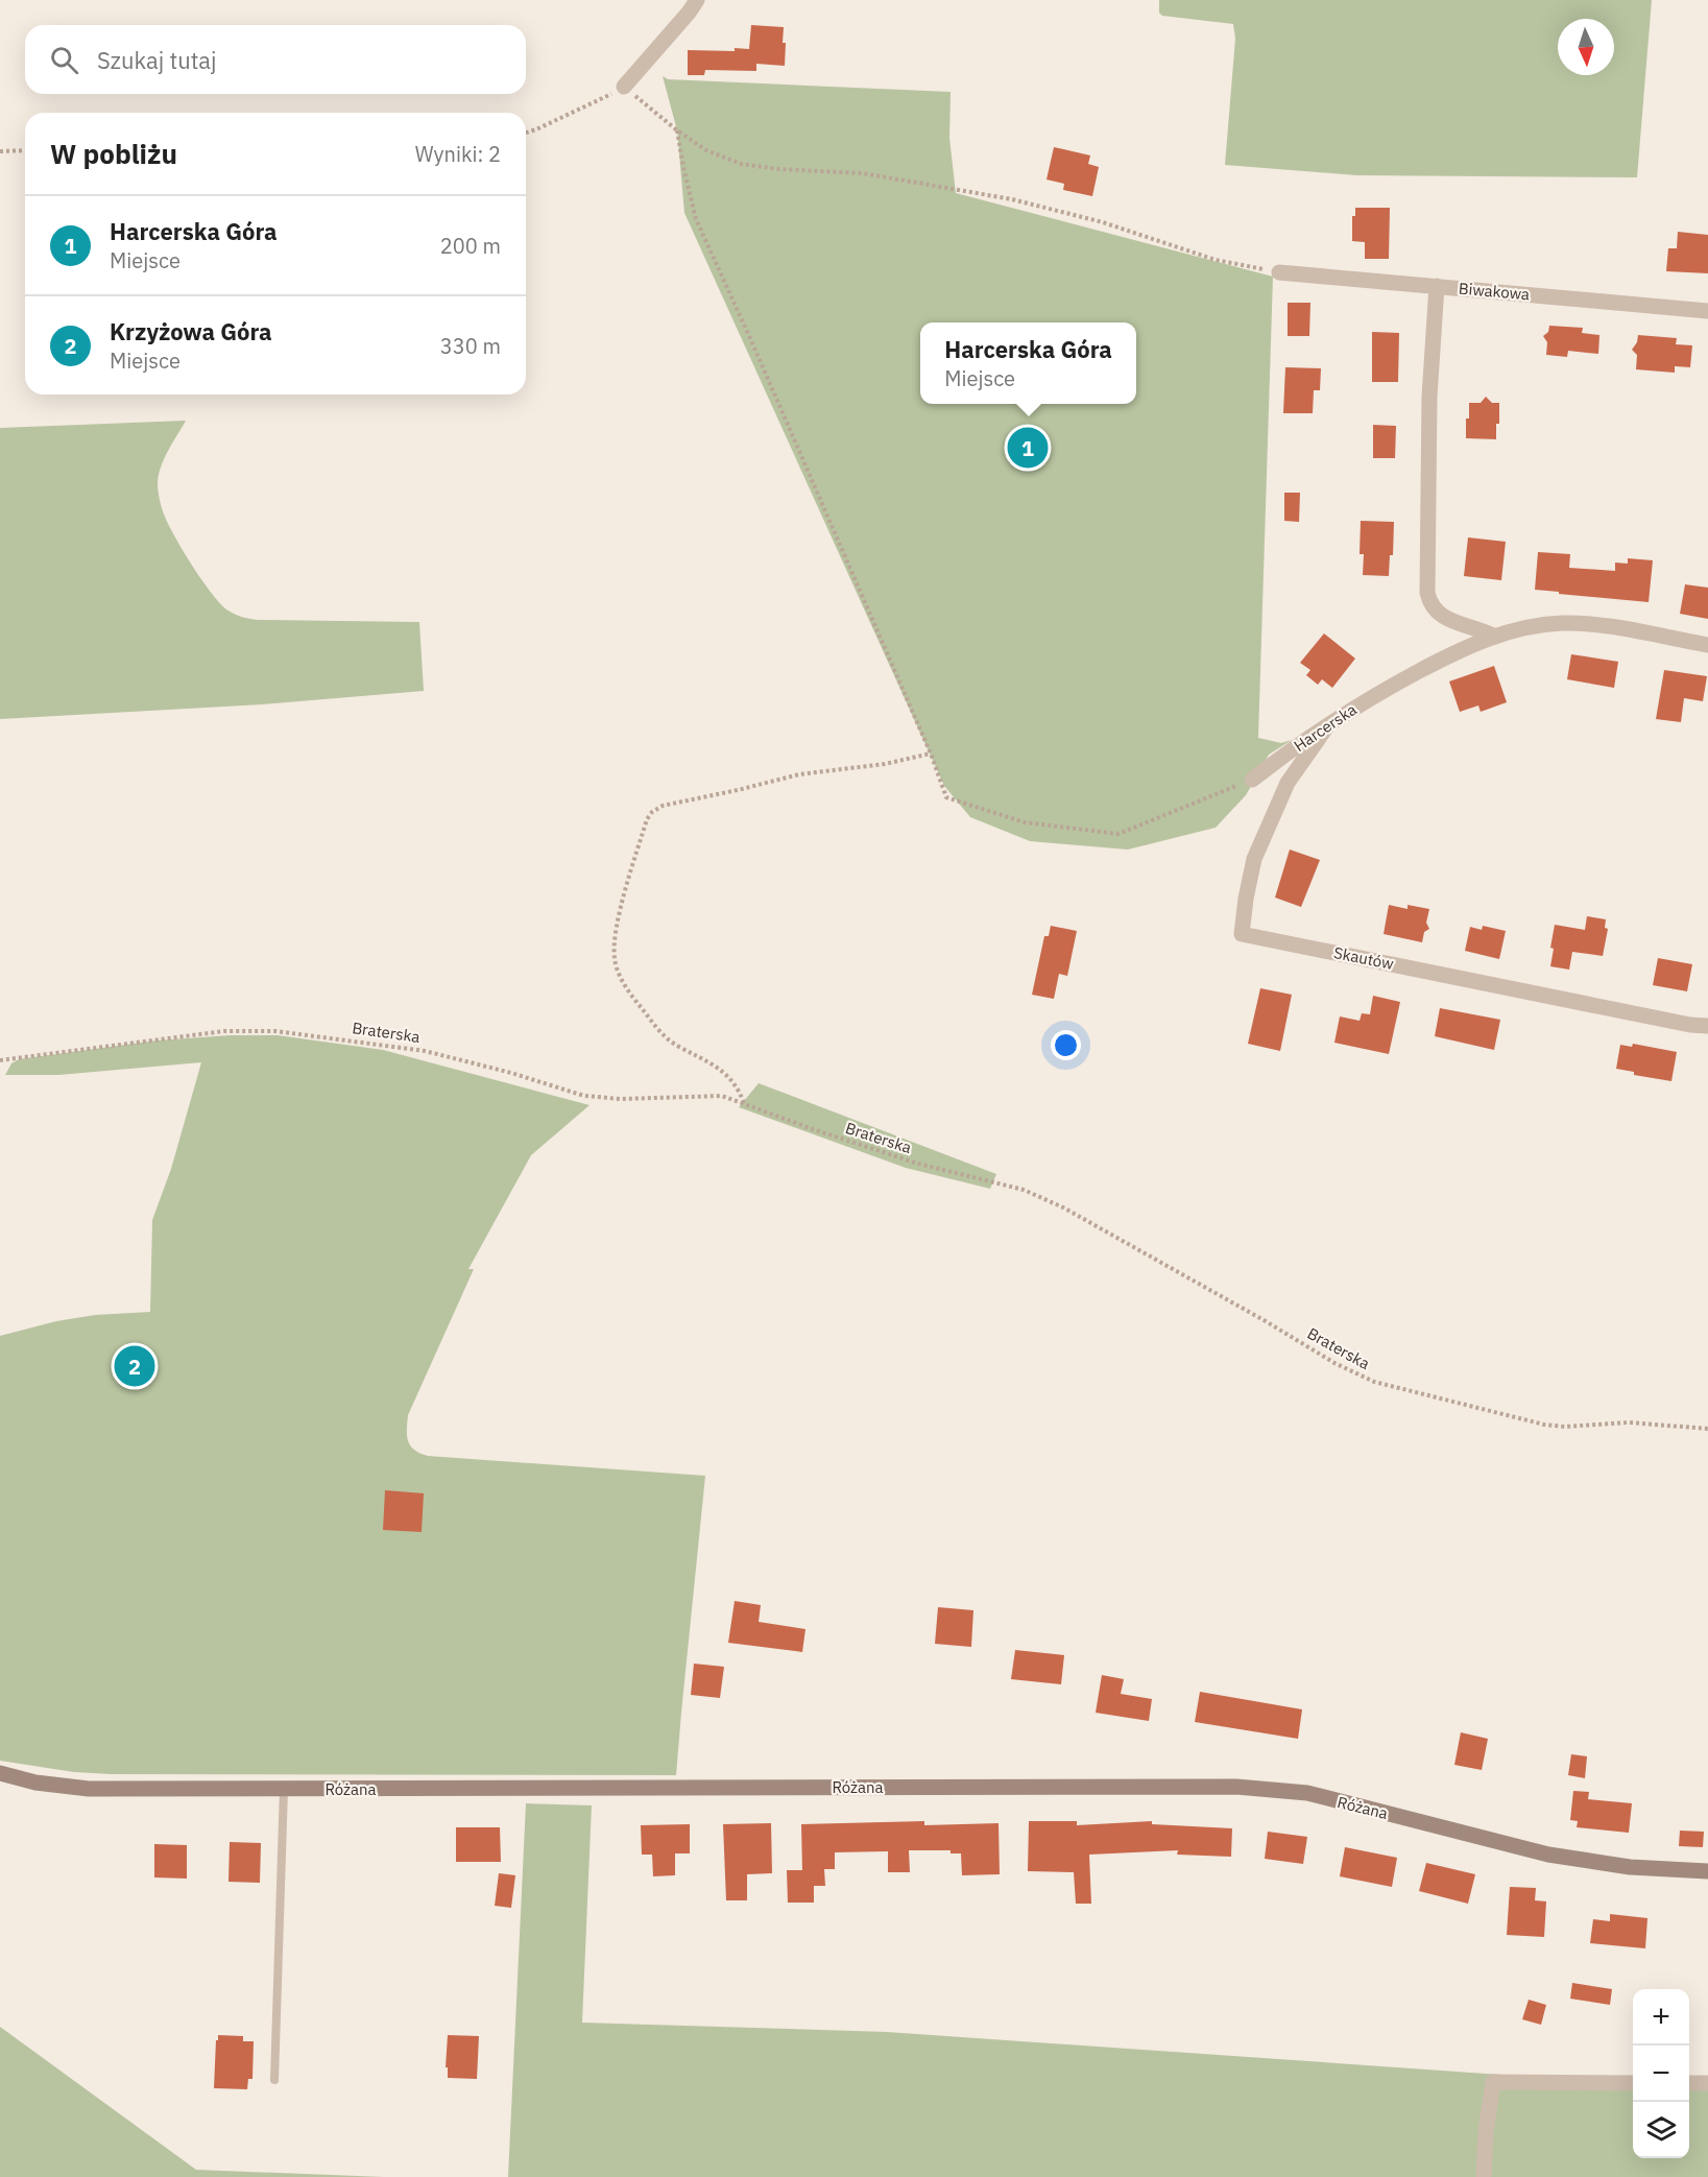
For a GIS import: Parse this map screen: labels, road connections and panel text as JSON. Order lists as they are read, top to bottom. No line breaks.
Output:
{"streets":{"street":["Biwakowa","Harcerska","Skautów","Różana"],"path":["Braterska"]},"crossings":[["Harcerska","Skautów"]],"north":"bottom","page":{"search":"Szukaj tutaj","heading":["W pobliżu","Wyniki: 2"],"list":[{"mark":"1","name":"Harcerska Góra","note":"Miejsce","value":"200 m"},{"mark":"2","name":"Krzyżowa Góra","note":"Miejsce","value":"330 m"}],"popup":["Harcerska Góra","Miejsce"],"pins":["1","2"],"map_buttons":["+","−"]}}
